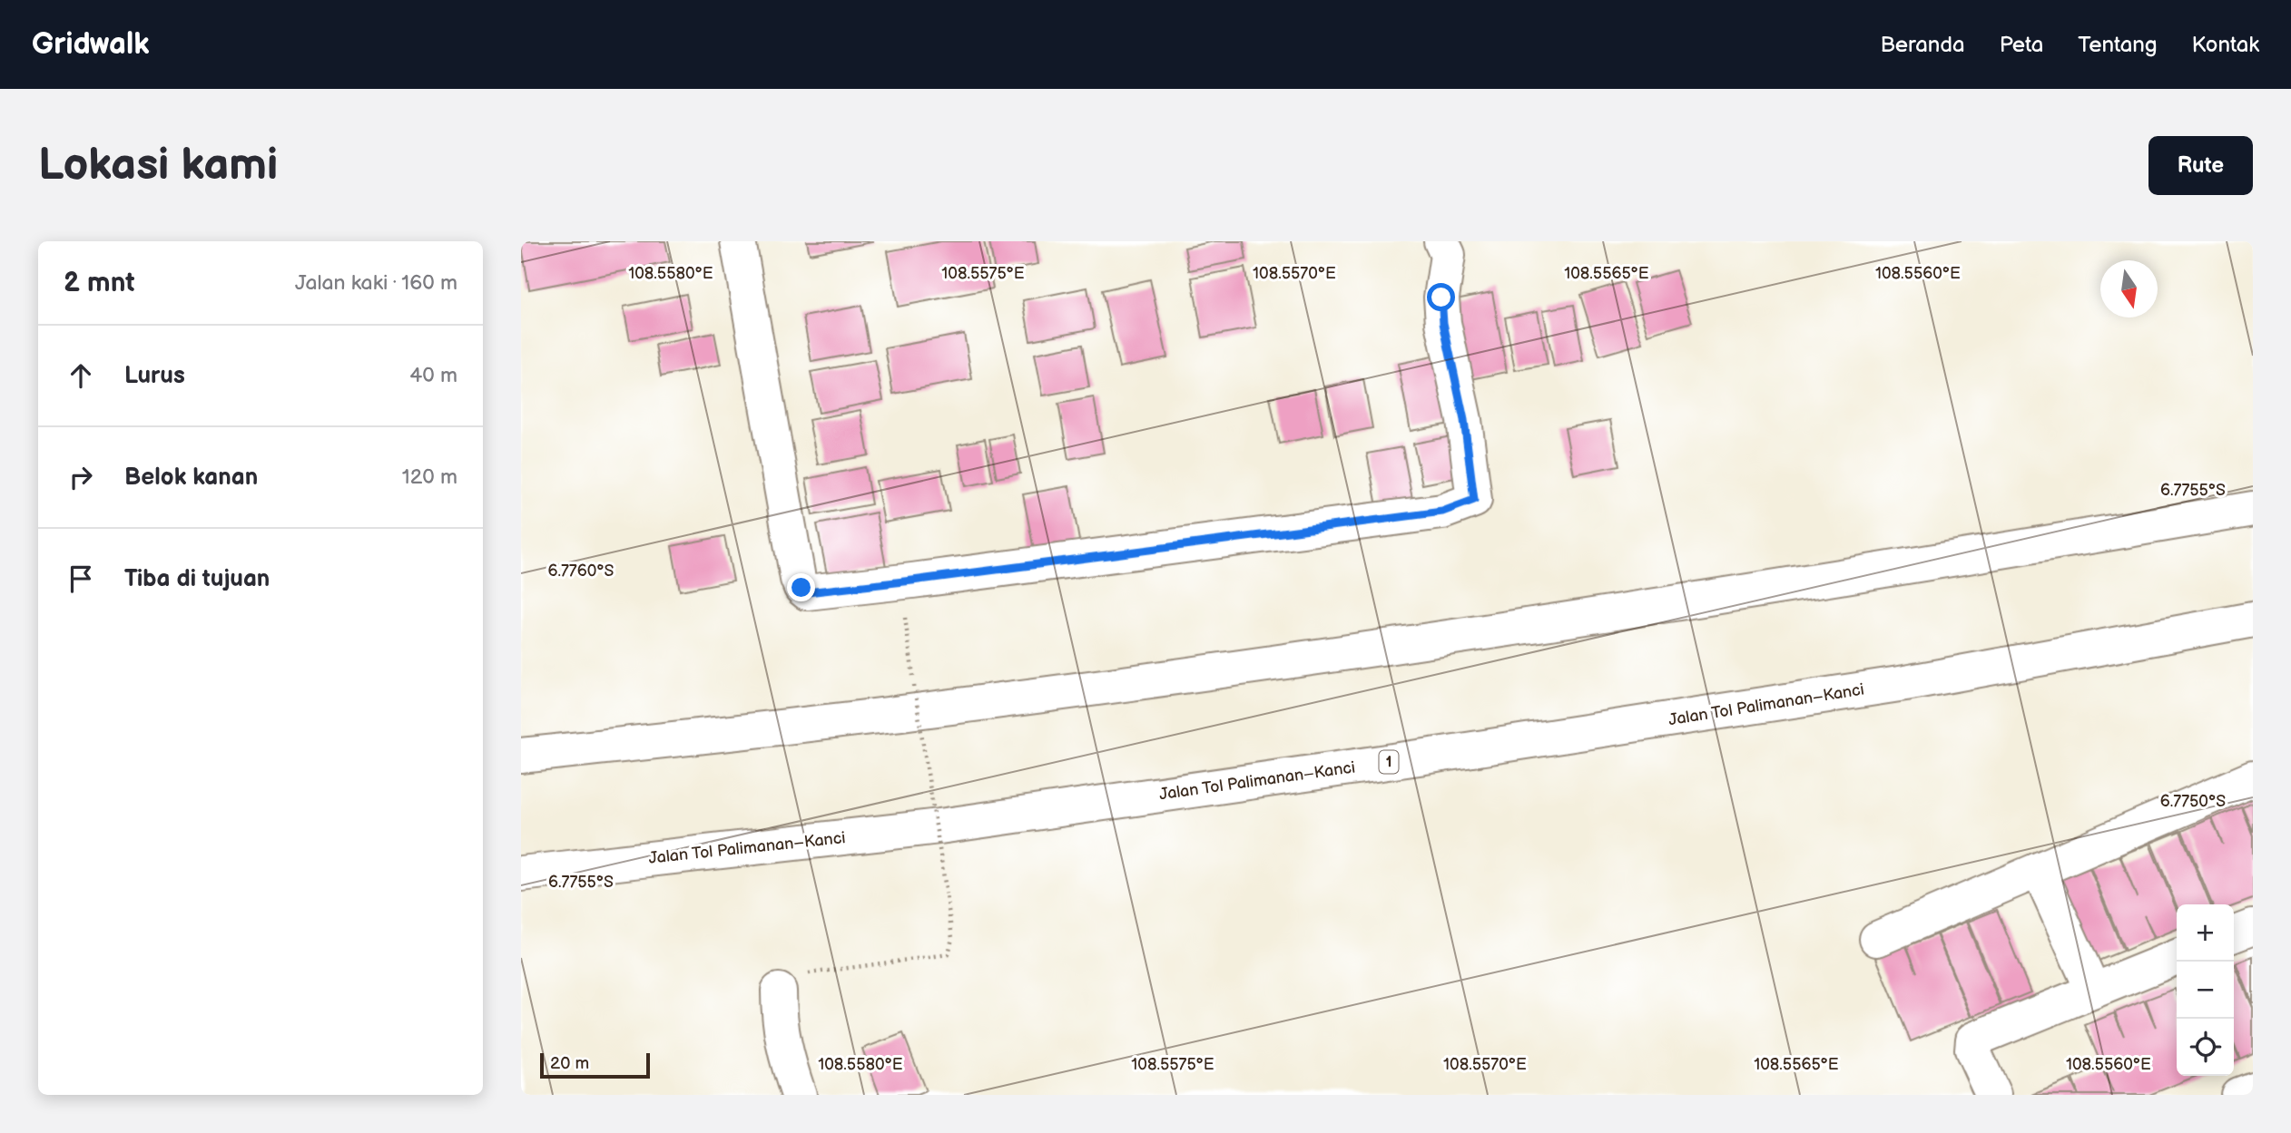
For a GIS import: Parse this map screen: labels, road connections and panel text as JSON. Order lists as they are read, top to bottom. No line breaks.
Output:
{"streets":{"main road":["Jalan Tol Palimanan–Kanci","1"]},"scale_bar":"20 m","north":"bottom","page":{"header":"Gridwalk","nav":["Beranda","Peta","Tentang","Kontak"],"buttons":"Rute","title":"Lokasi kami","heading":["2 mnt","Jalan kaki · 160 m"],"list":[["Lurus","40 m"],["Belok kanan","120 m"],"Tiba di tujuan"],"map_buttons":["+","−"],"scale":"20 m"},"coordinates":["108.5580°E","108.5575°E","108.5570°E","108.5565°E","108.5560°E","6.7755°S","6.7760°S","6.7750°S"]}
